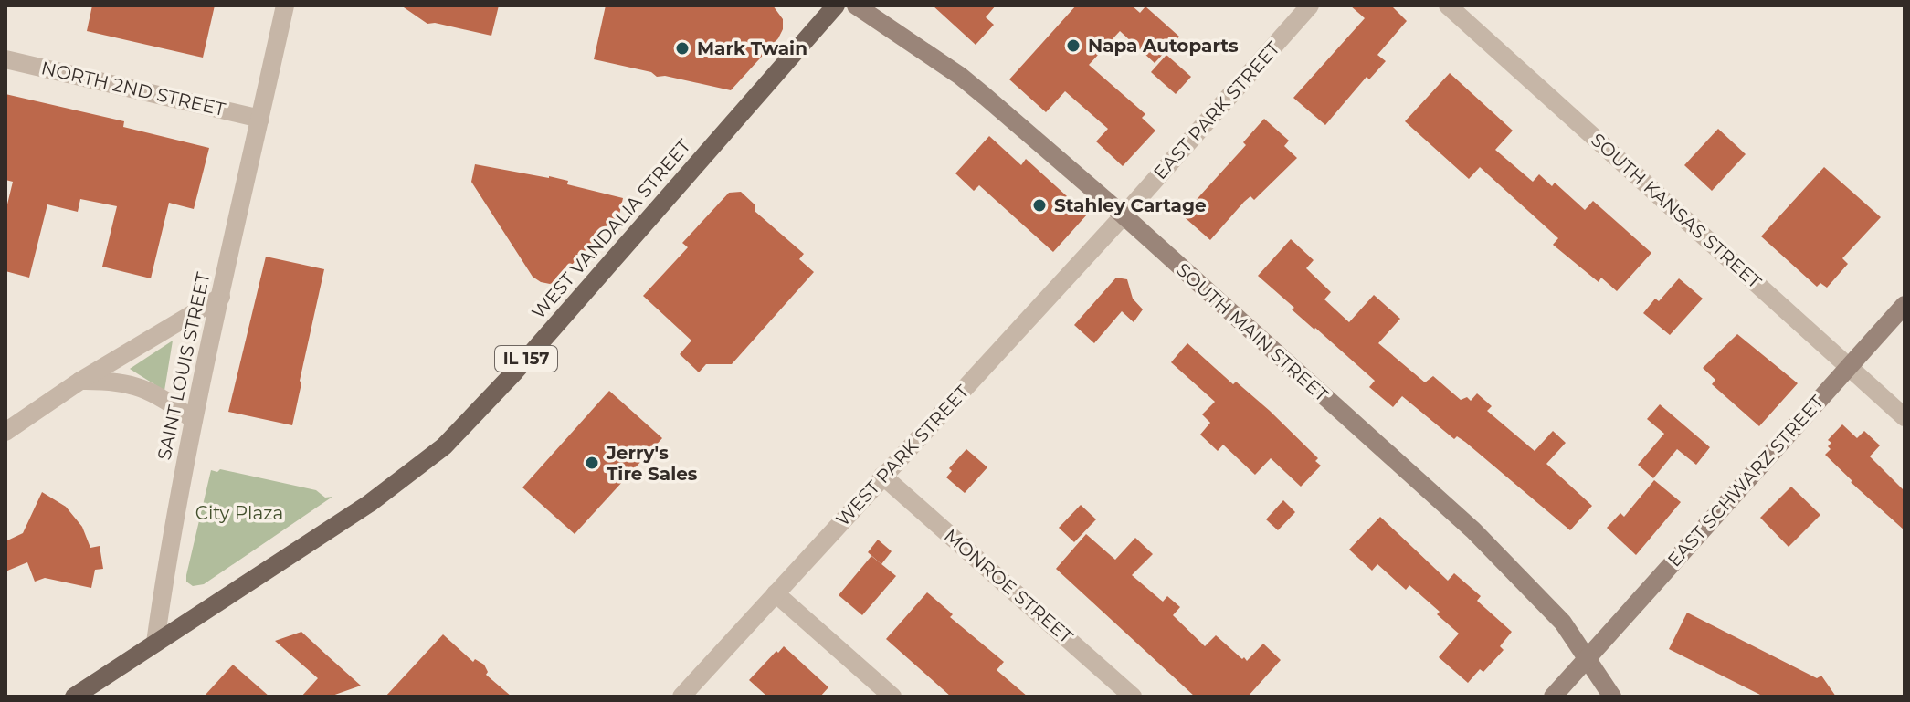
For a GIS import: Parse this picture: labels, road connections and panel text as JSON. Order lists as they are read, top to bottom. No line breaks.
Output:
{"streets":{"main road":["WEST VANDALIA STREET","SOUTH MAIN STREET","IL 157","EAST SCHWARZ STREET"],"street":["NORTH 2ND STREET","EAST PARK STREET","SOUTH KANSAS STREET","SAINT LOUIS STREET","WEST PARK STREET","MONROE STREET"]},"crossings":[["NORTH 2ND STREET","SAINT LOUIS STREET"],["EAST PARK STREET","SOUTH MAIN STREET"],["EAST PARK STREET","WEST PARK STREET"],["SOUTH KANSAS STREET","EAST SCHWARZ STREET"],["WEST VANDALIA STREET","IL 157"],["WEST VANDALIA STREET","SAINT LOUIS STREET"],["SOUTH MAIN STREET","WEST PARK STREET"],["SOUTH MAIN STREET","EAST SCHWARZ STREET"],["IL 157","SAINT LOUIS STREET"],["WEST PARK STREET","MONROE STREET"]],"parks":["City Plaza"],"places":["Napa Autoparts","Mark Twain","Stahley Cartage","Jerry's Tire Sales"]}
